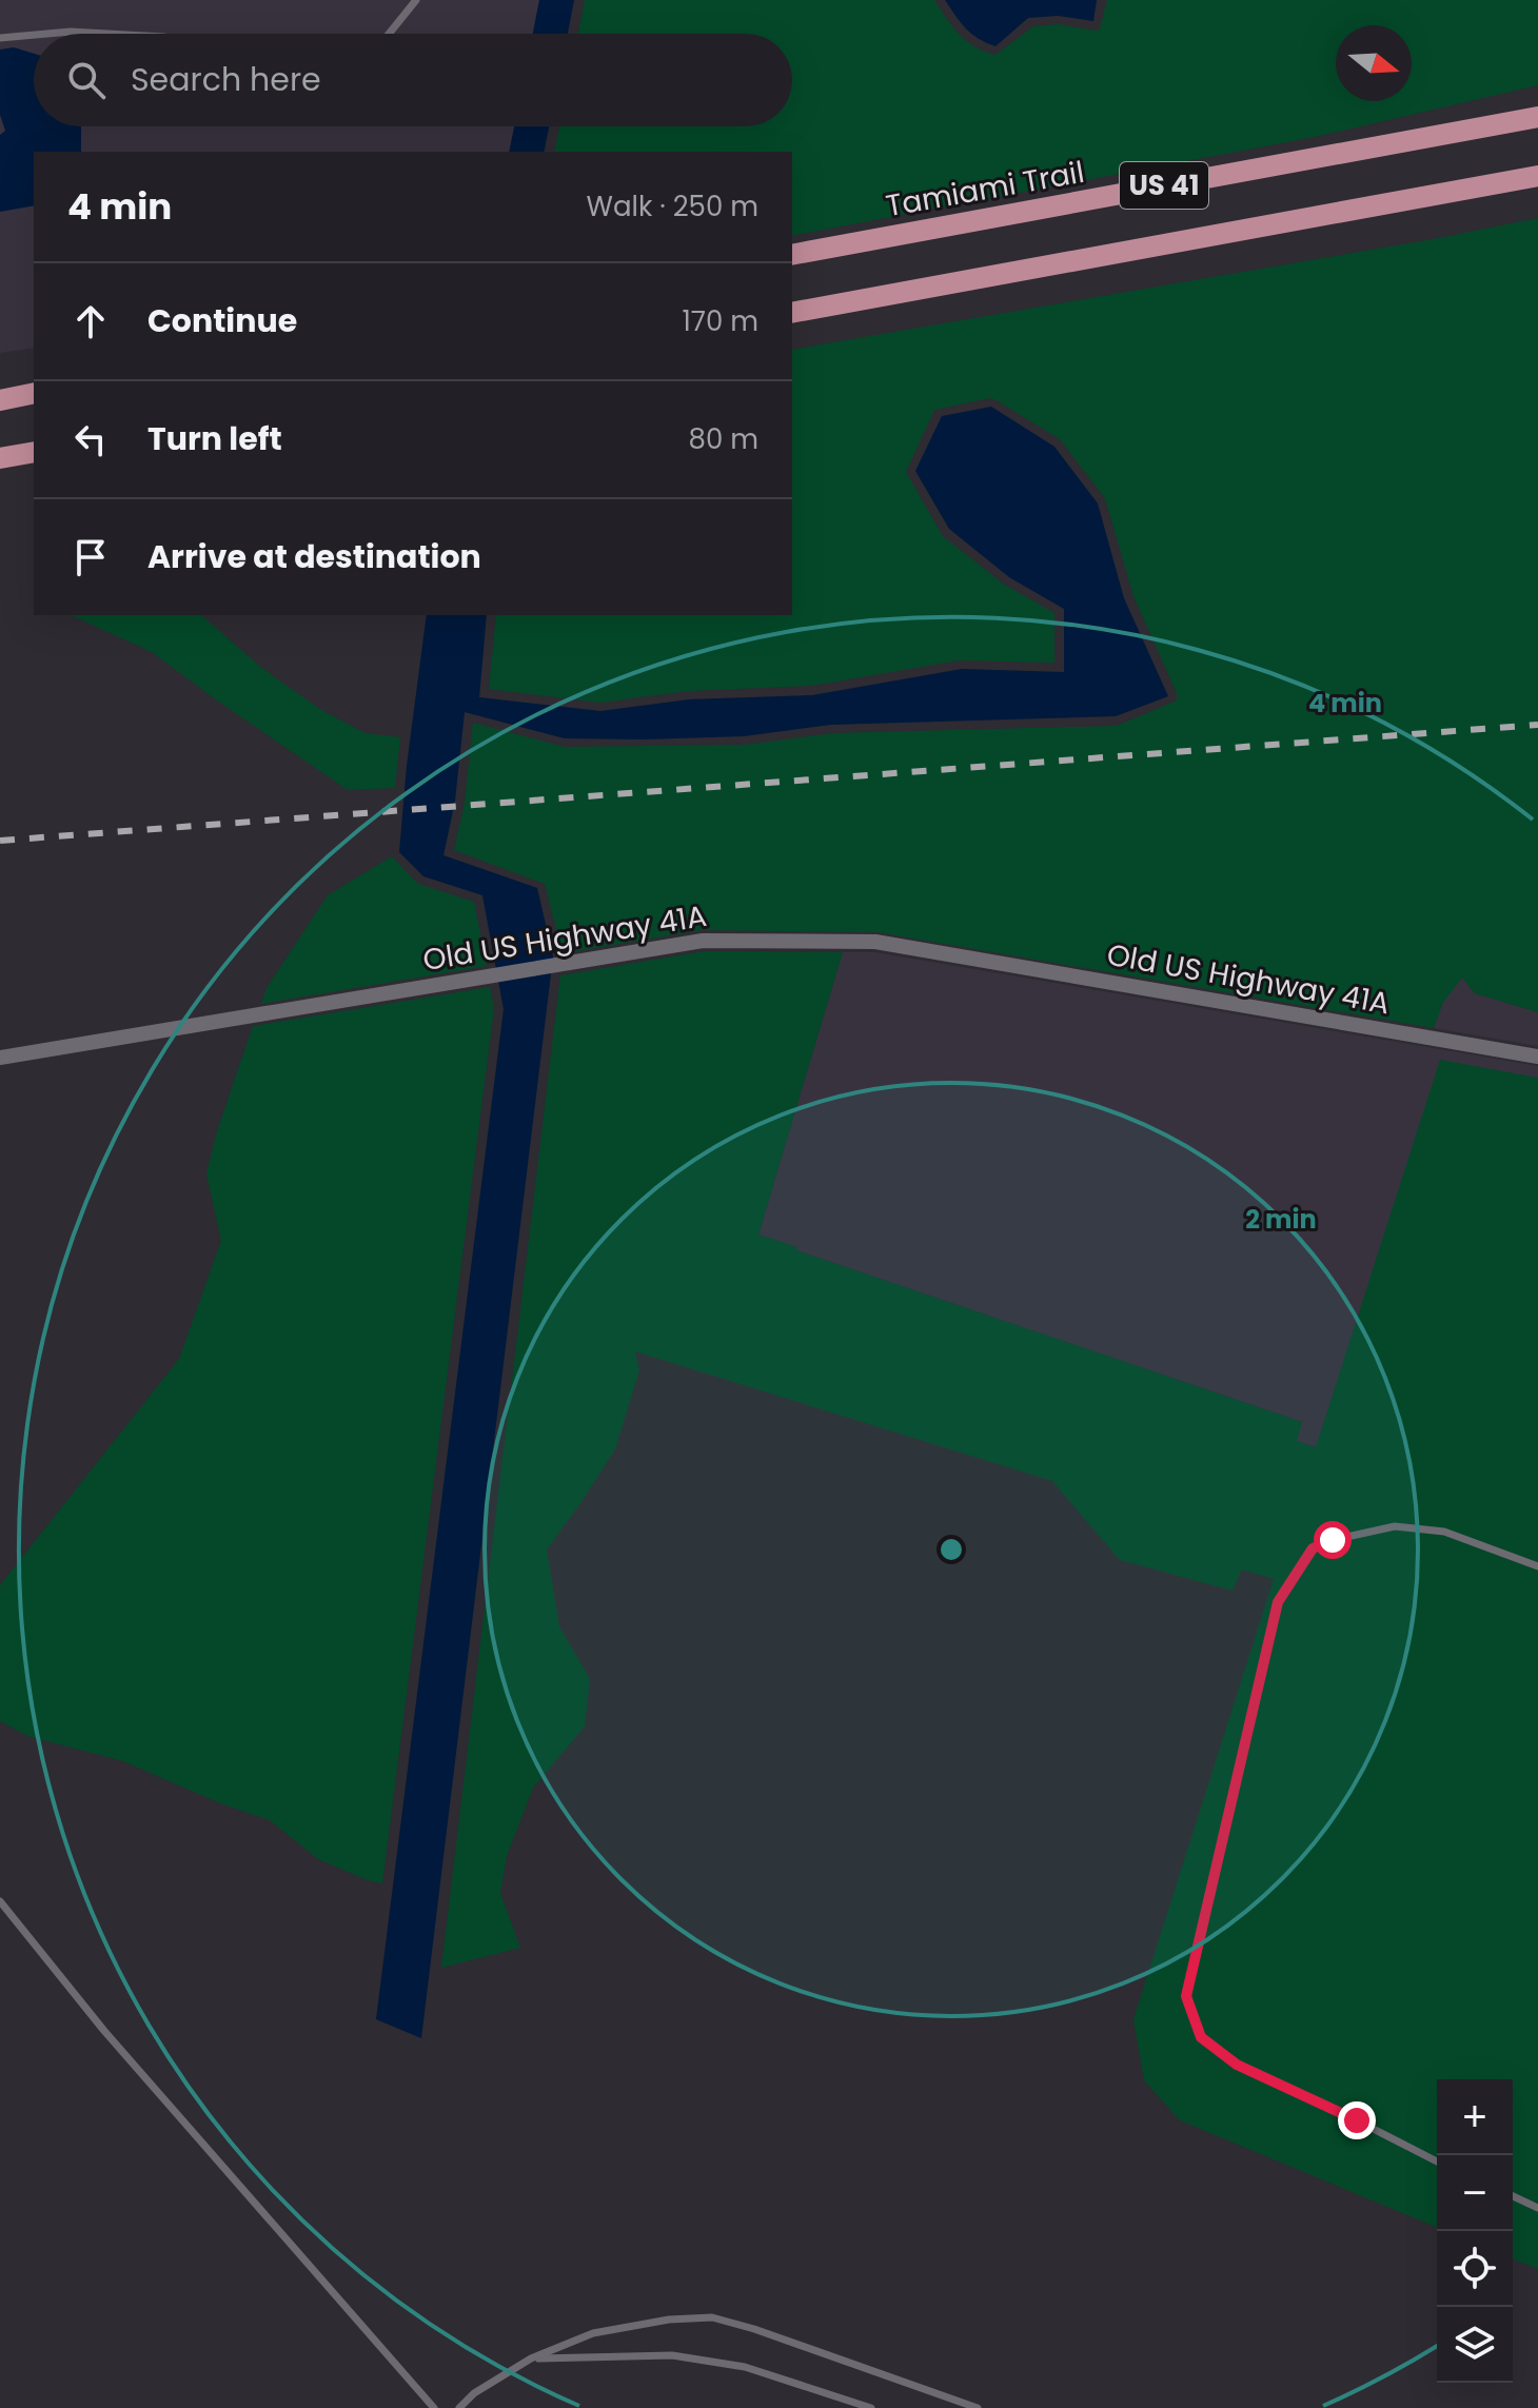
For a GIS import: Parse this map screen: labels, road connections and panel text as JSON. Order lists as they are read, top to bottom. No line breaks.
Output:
{"streets":{"main road":["US 41","Tamiami Trail"],"street":["Old US Highway 41A"]},"north":"right","page":{"search":"Search here","heading":["4 min","Walk · 250 m"],"list":[["Continue","170 m"],["Turn left","80 m"],"Arrive at destination"],"map_buttons":["+","−"]},"rings":["4 min","2 min"]}
